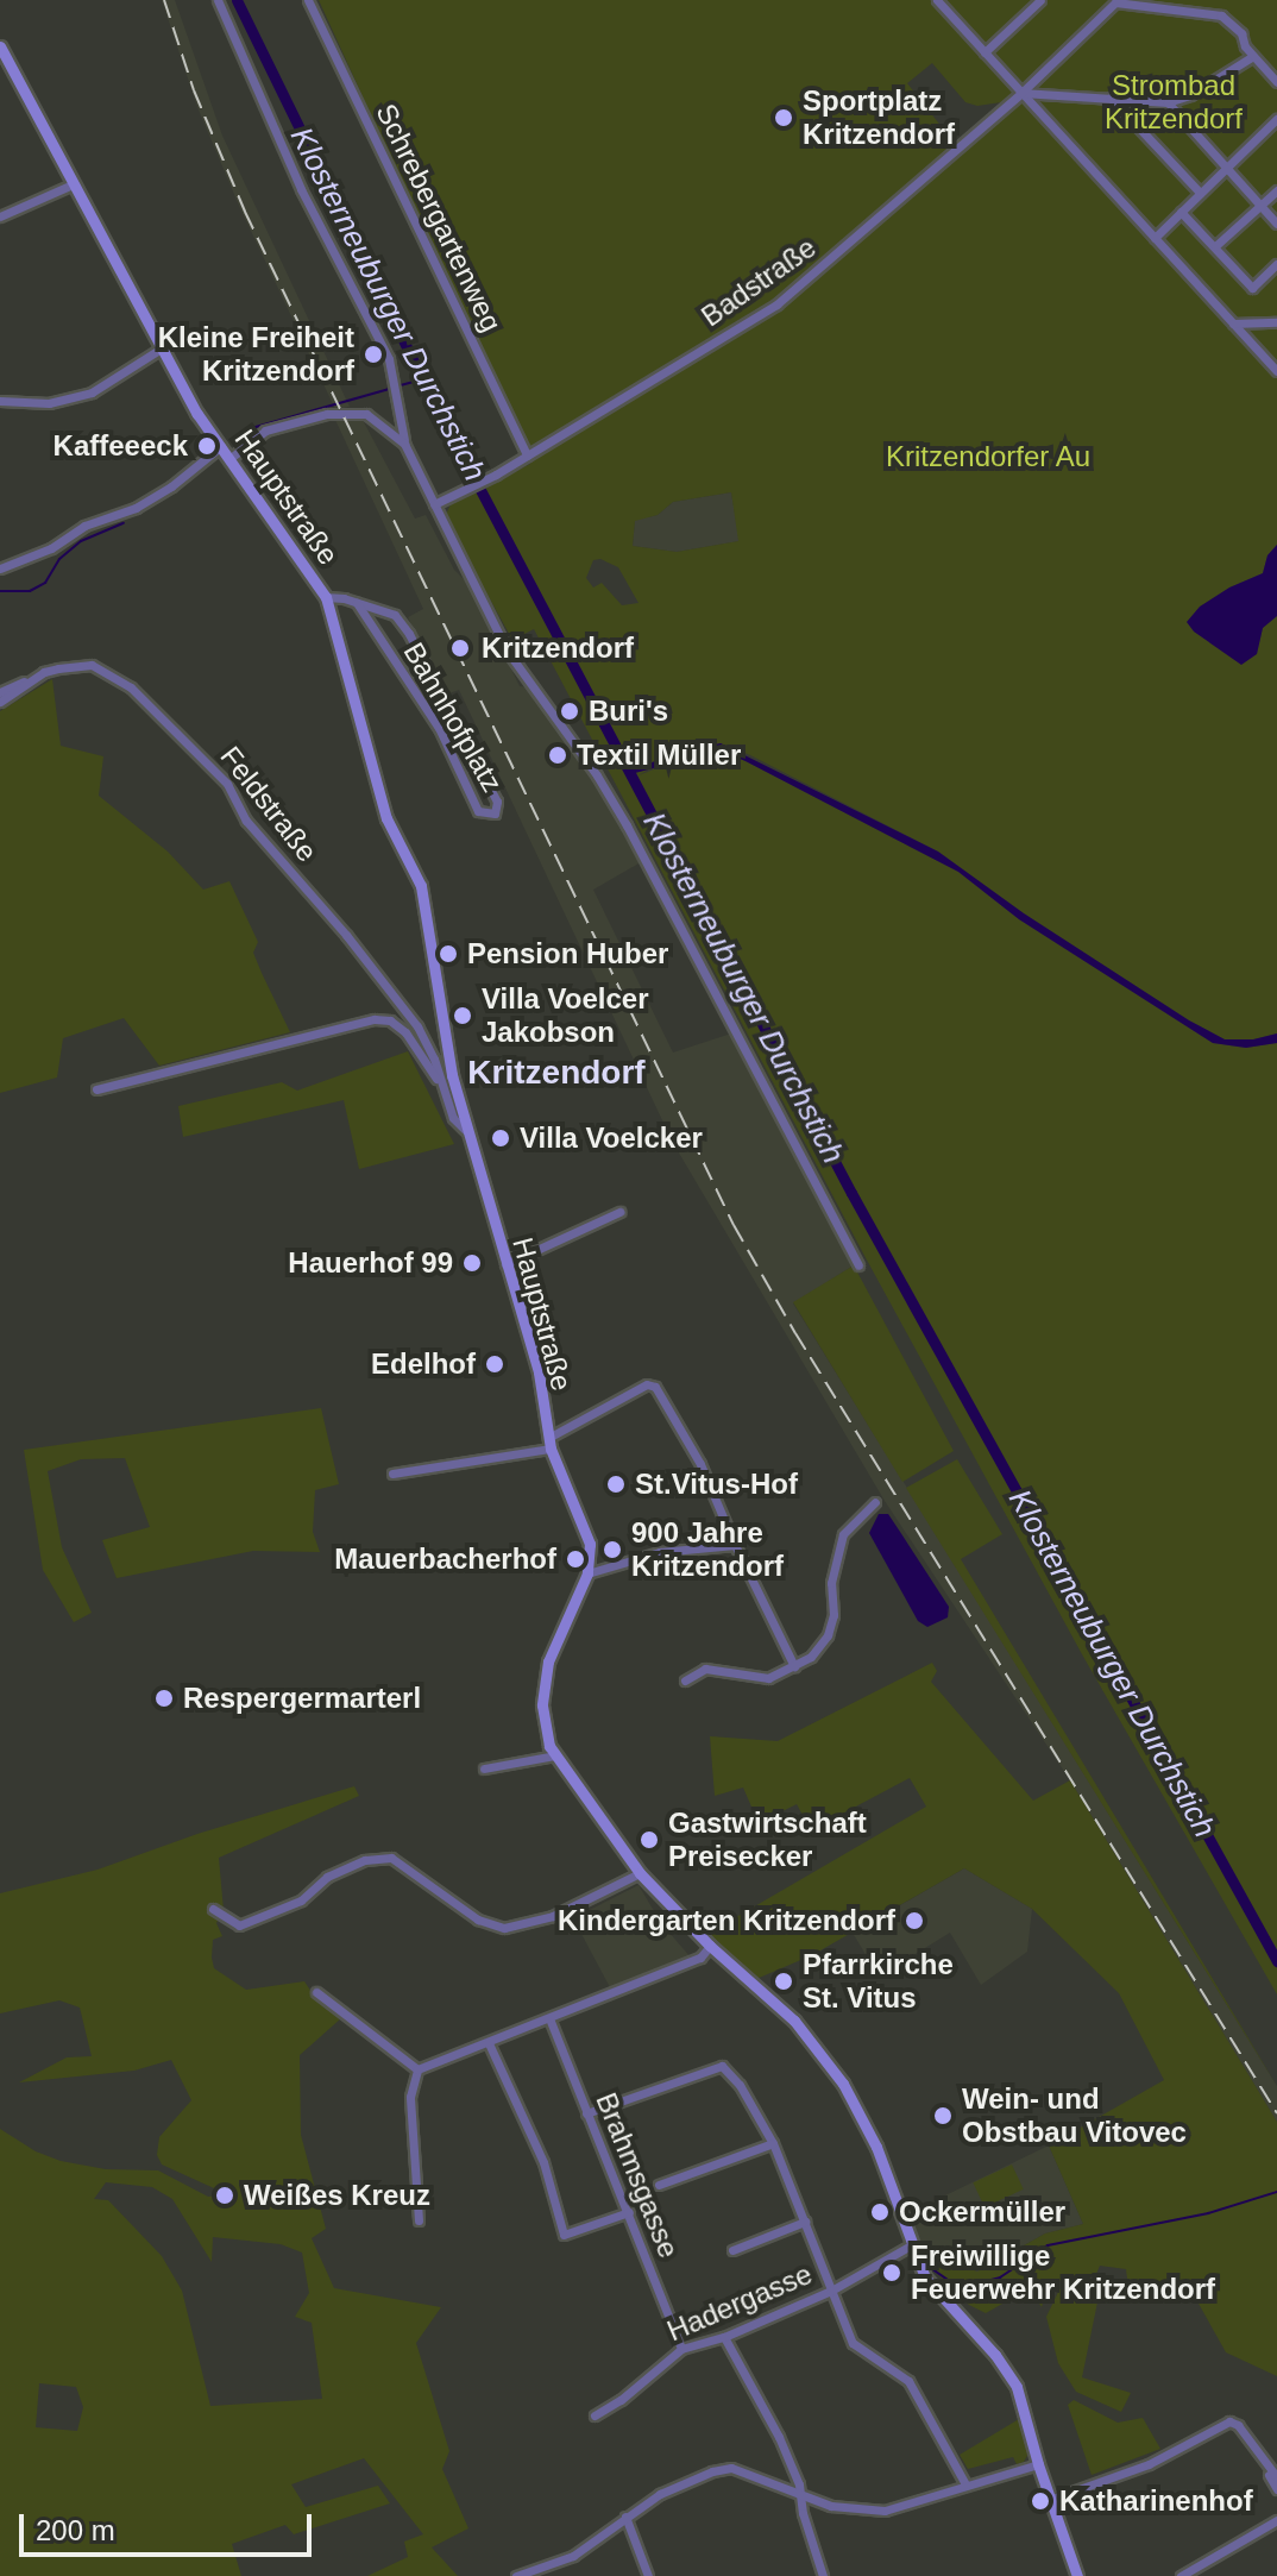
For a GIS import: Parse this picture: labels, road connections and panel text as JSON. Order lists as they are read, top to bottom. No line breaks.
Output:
{"streets":{"main road":["Hauptstraße"],"street":["Schrebergartenweg","Badstraße","Bahnhofplatz","Feldstraße","Brahmsgasse","Hadergasse"]},"crossings":[["Schrebergartenweg","Badstraße"],["Hauptstraße","Bahnhofplatz"],["Hauptstraße","Feldstraße"],["Brahmsgasse","Hadergasse"]],"districts":["Kritzendorf"],"water":["Klosterneuburger Durchstich"],"parks":["Strombad Kritzendorf","Kritzendorfer Au"],"places":["Sportplatz Kritzendorf","Kleine Freiheit Kritzendorf","Kaffeeeck","Kritzendorf","Buri's","Textil Müller","Pension Huber","Villa Voelcer Jakobson","Villa Voelcker","Hauerhof 99","Edelhof","St.Vitus-Hof","900 Jahre Kritzendorf","Mauerbacherhof","Respergermarterl","Gastwirtschaft Preisecker","Kindergarten Kritzendorf","Pfarrkirche St. Vitus","Wein- und Obstbau Vitovec","Weißes Kreuz","Ockermüller","Freiwillige Feuerwehr Kritzendorf","Katharinenhof"],"scale_bar":"200 m"}
